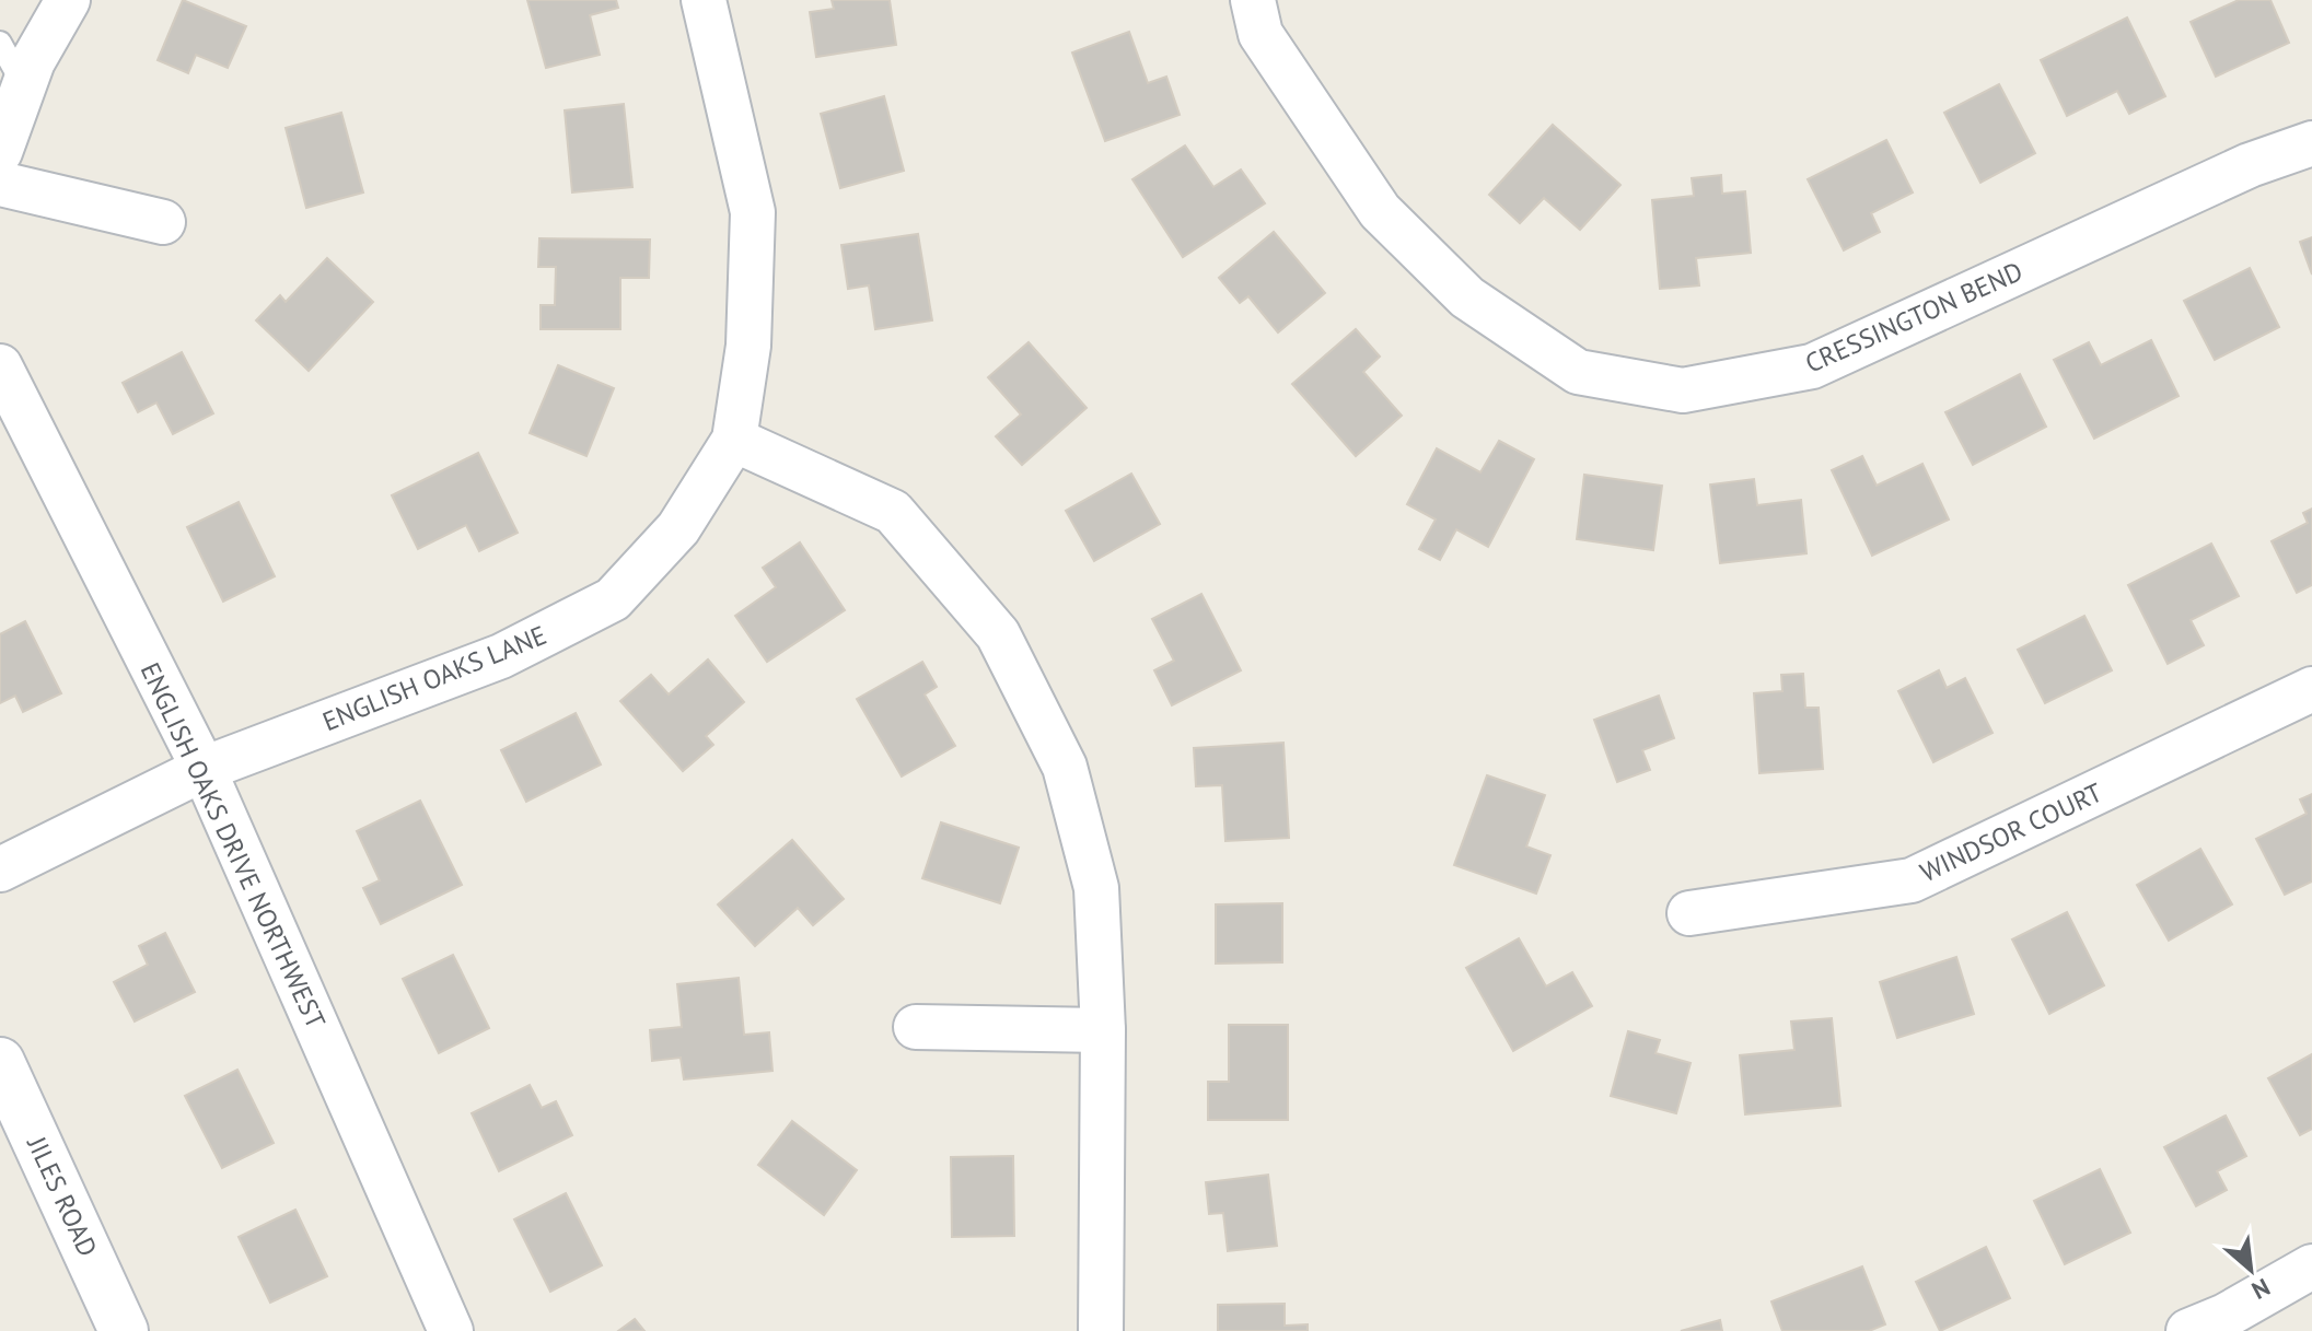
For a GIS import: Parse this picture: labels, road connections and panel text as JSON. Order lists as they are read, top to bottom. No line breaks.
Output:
{"streets":{"street":["CRESSINGTON BEND","ENGLISH OAKS LANE","WINDSOR COURT","ENGLISH OAKS DRIVE NORTHWEST","JILES ROAD"]},"crossings":[["ENGLISH OAKS LANE","ENGLISH OAKS DRIVE NORTHWEST"]],"north":"bottom right"}
